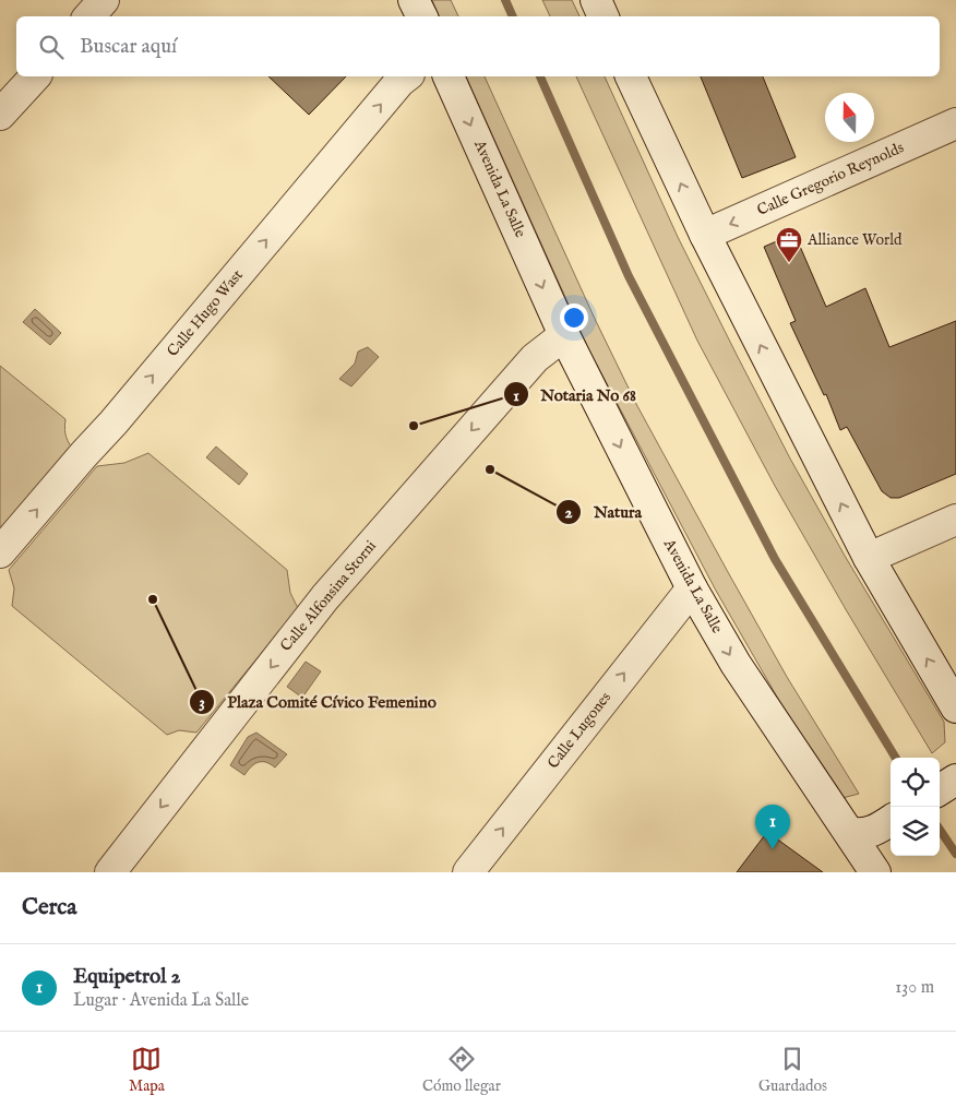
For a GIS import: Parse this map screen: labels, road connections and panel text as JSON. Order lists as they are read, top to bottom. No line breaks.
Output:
{"streets":{"street":["Calle Gregorio Reynolds","Avenida La Salle","Calle Hugo Wast","Calle Alfonsina Storni","Calle Lugones"]},"crossings":[["Avenida La Salle","Calle Alfonsina Storni"],["Avenida La Salle","Calle Lugones"]],"one_way":["Calle Gregorio Reynolds","Calle Hugo Wast","Calle Alfonsina Storni","Calle Lugones"],"places":{"office":["Alliance World"],"other":["Notaria No 68","Natura","Plaza Comité Cívico Femenino"]},"north":"top","page":{"search":"Buscar aquí","pins":"1","heading":"Cerca","list":[{"mark":"1","name":"Equipetrol 2","note":"Lugar · Avenida La Salle","value":"130 m"}],"nav":["Mapa","Cómo llegar","Guardados"]}}
